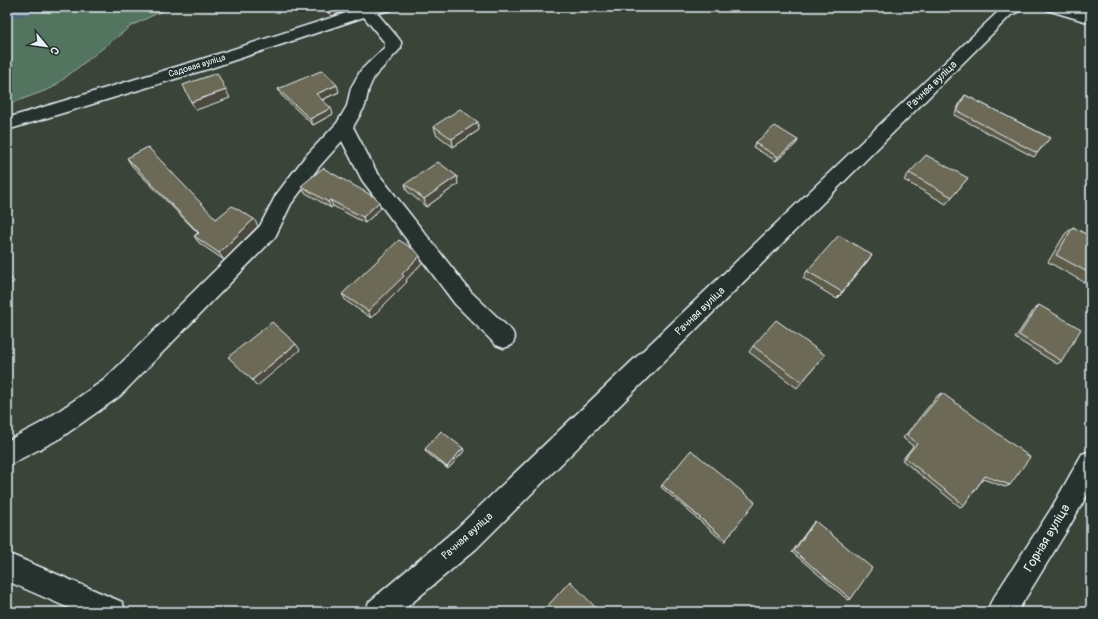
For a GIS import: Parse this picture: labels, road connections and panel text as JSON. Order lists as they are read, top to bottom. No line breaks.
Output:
{"streets":{"street":["Садовая вуліца","Рачная вуліца","Горная вуліца"]},"north":"bottom right"}
